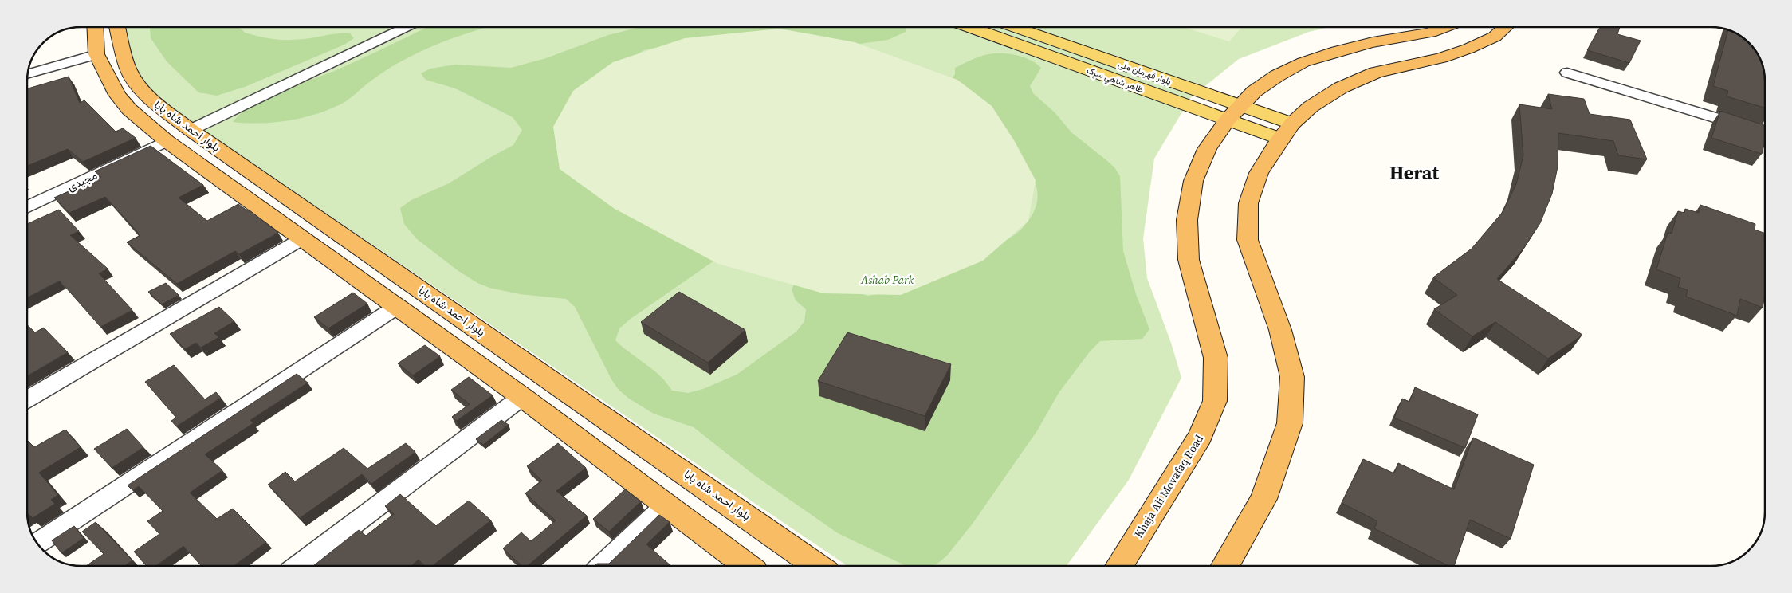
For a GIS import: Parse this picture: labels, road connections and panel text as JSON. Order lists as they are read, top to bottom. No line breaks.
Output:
{"streets":{"highway":["بلوار احمد شاه بابا","Khaja Ali Movafaq Road"],"main road":["بلوار قهرمان ملی","ظاهر شاهي سړک"],"street":["مجیدی"]},"crossings":[["بلوار قهرمان ملی","ظاهر شاهي سړک"],["بلوار قهرمان ملی","Khaja Ali Movafaq Road"],["ظاهر شاهي سړک","Khaja Ali Movafaq Road"],["بلوار احمد شاه بابا","مجیدی"]],"districts":["Herat"],"parks":["Ashab Park"]}
